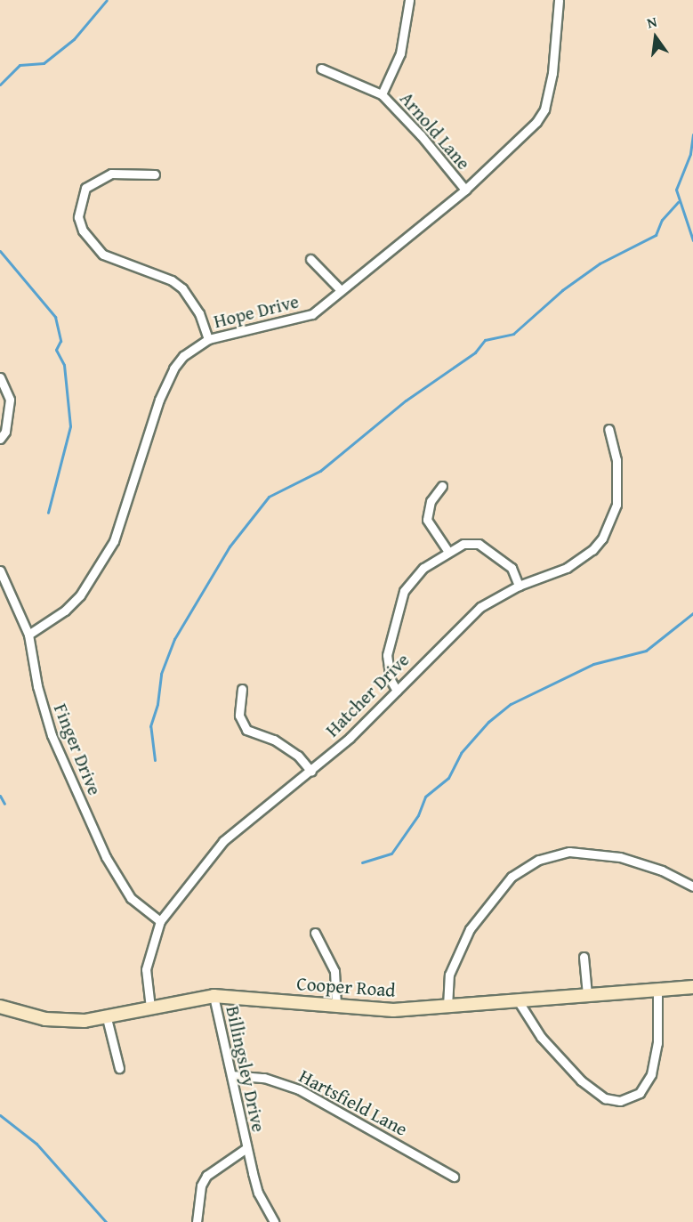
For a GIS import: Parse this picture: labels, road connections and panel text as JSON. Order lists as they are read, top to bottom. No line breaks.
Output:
{"streets":{"street":["Arnold Lane","Hope Drive","Hatcher Drive","Finger Drive","Cooper Road","Billingsley Drive","Hartsfield Lane"]},"crossings":[["Arnold Lane","Hope Drive"],["Hope Drive","Finger Drive"],["Hatcher Drive","Finger Drive"],["Hatcher Drive","Cooper Road"],["Cooper Road","Billingsley Drive"],["Billingsley Drive","Hartsfield Lane"]],"north":"top"}
